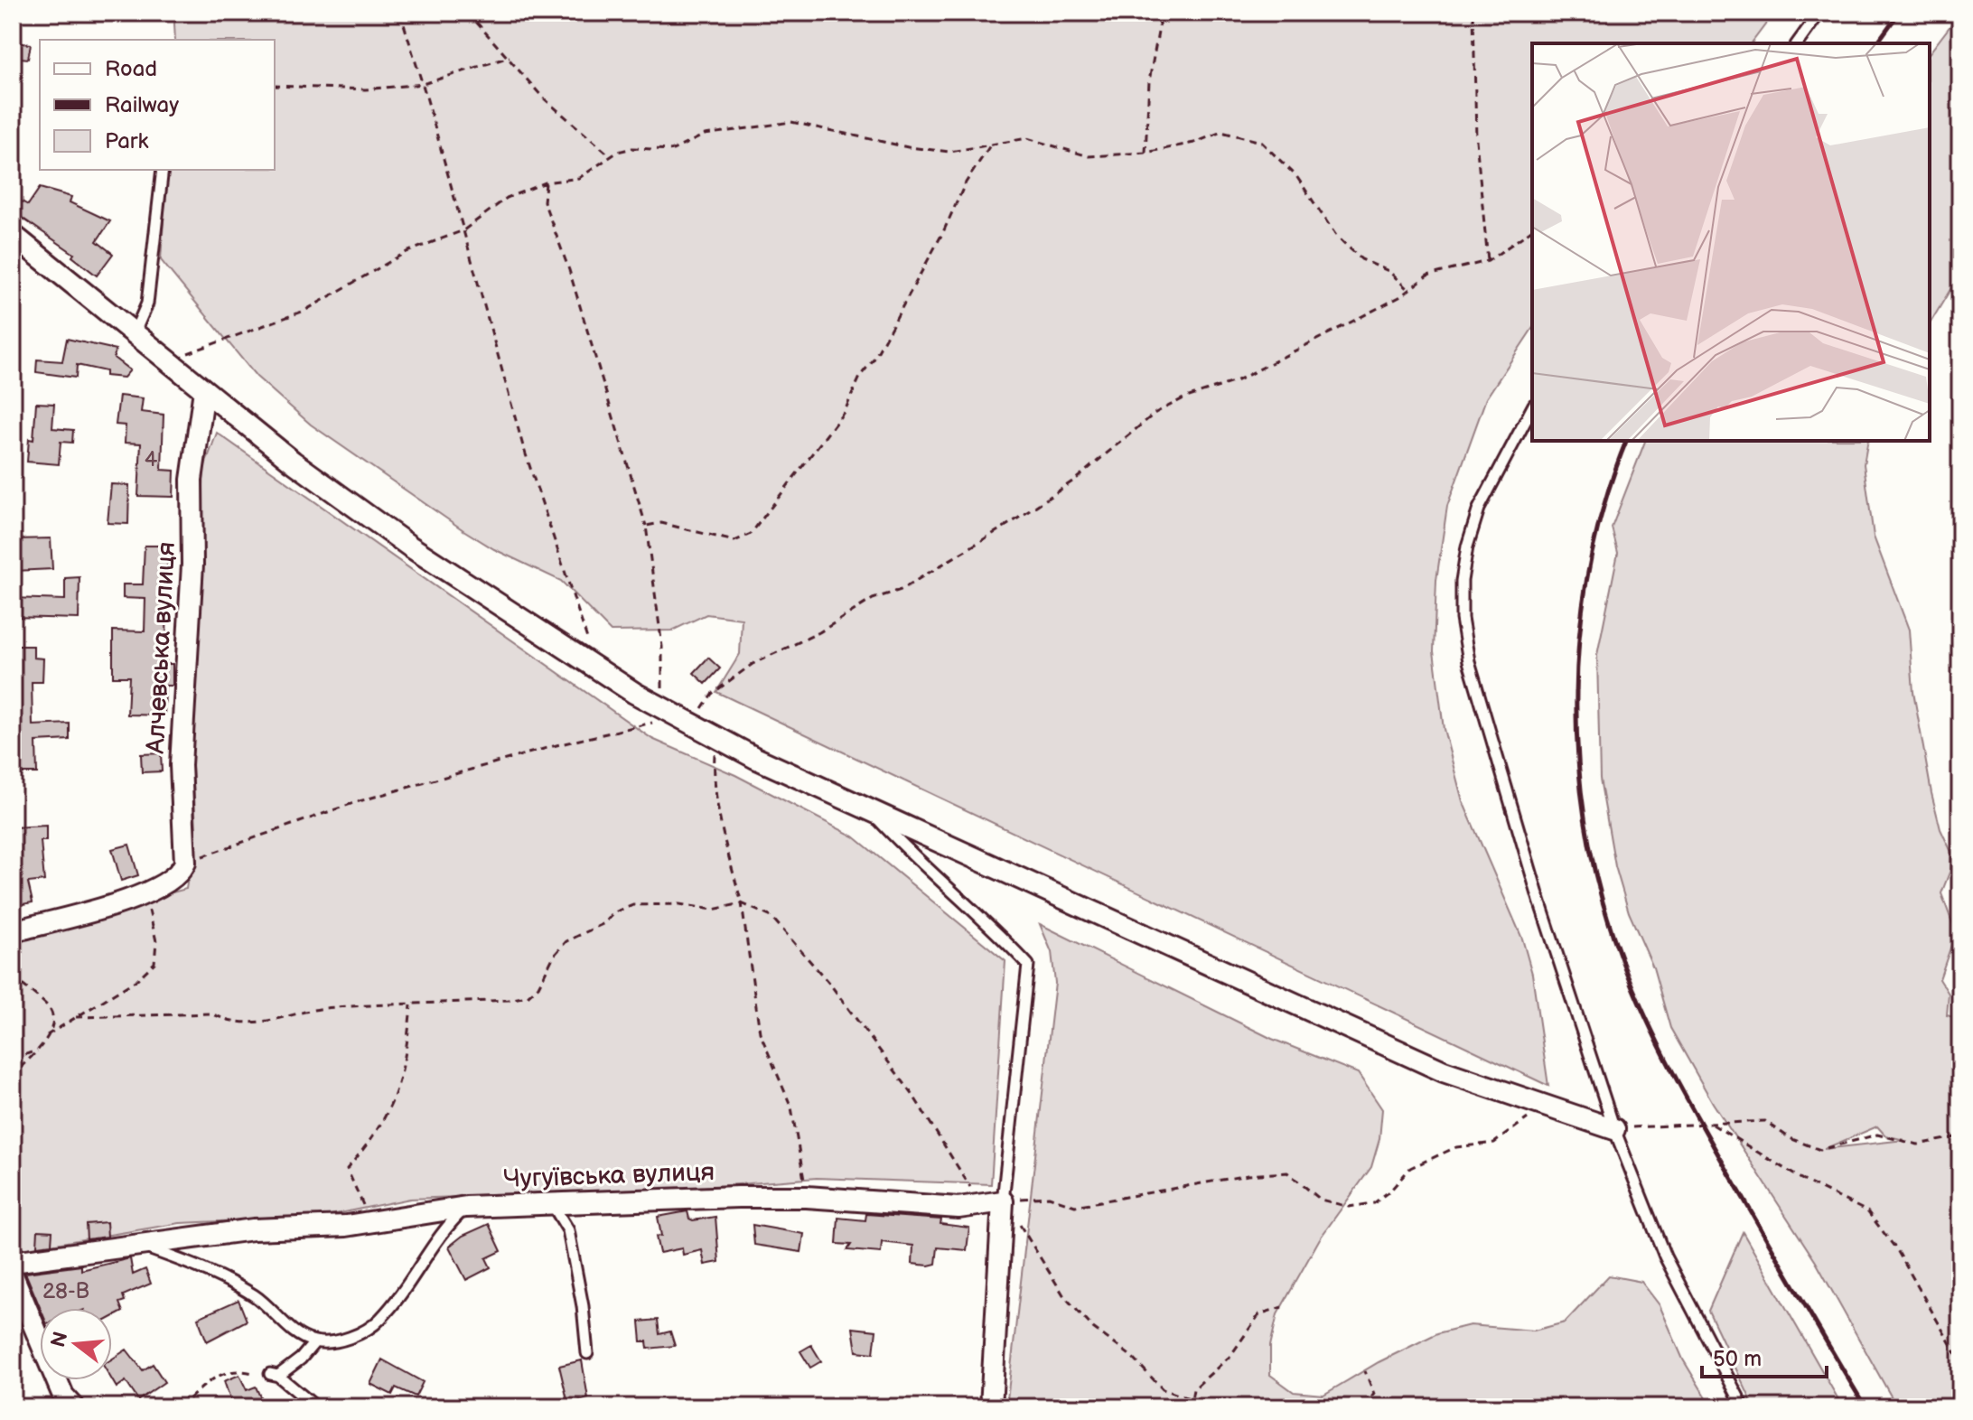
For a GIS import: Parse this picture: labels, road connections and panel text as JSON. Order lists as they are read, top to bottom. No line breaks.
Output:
{"streets":{"street":["Алчевська вулиця","Чугуївська вулиця"]},"house_numbers":["4","28-В"],"legend":["Road","Railway","Park"],"scale_bar":"50 m","north":"left"}
